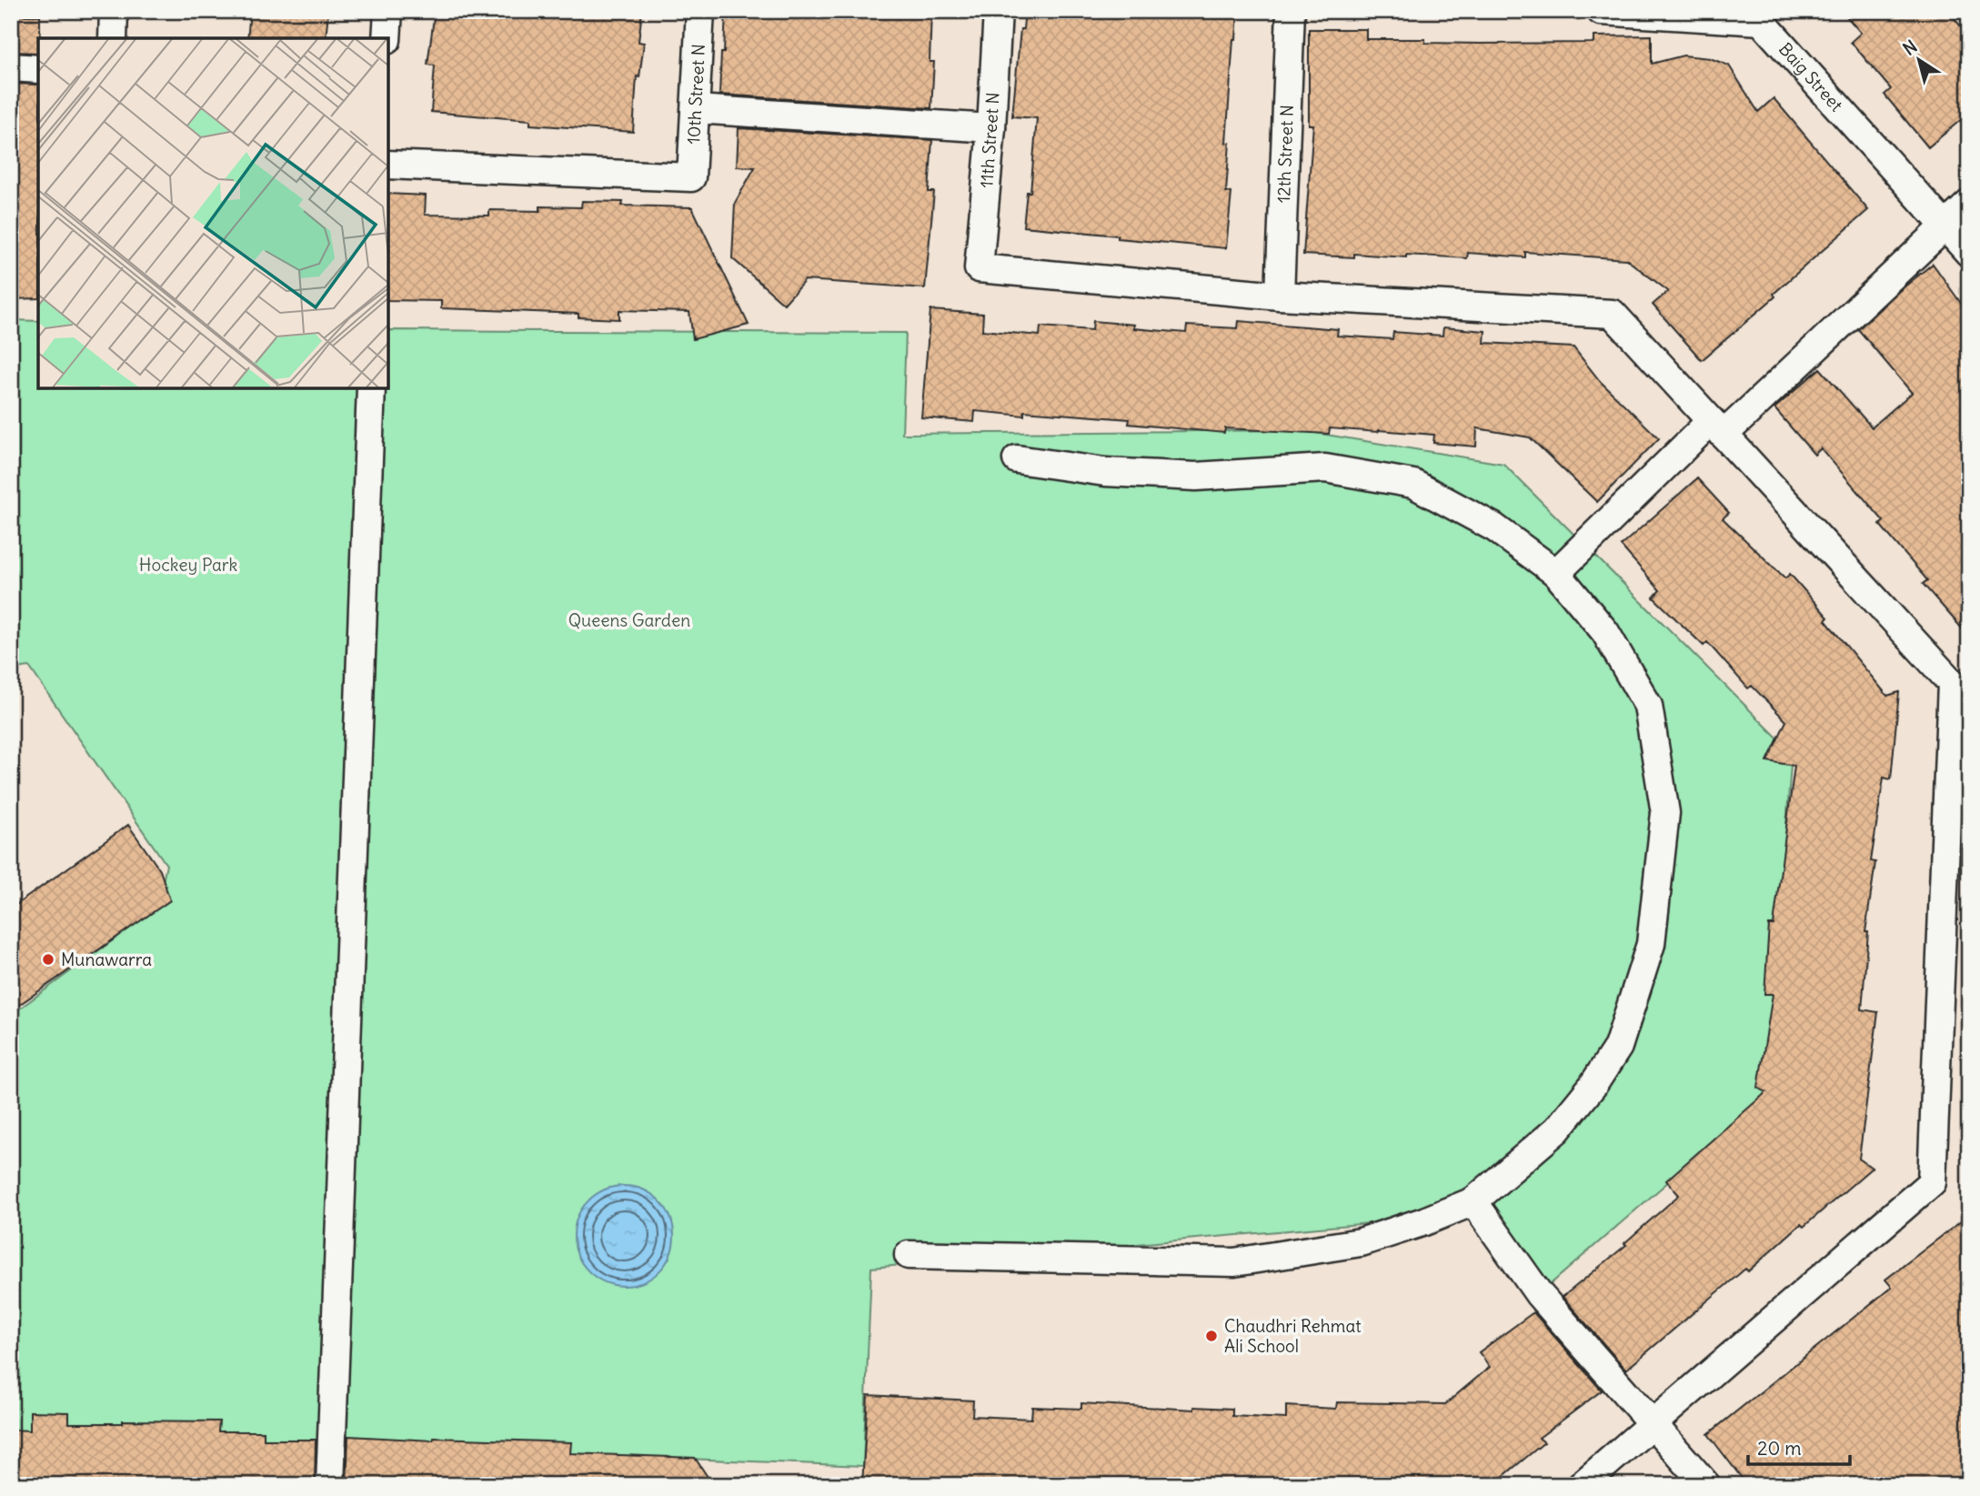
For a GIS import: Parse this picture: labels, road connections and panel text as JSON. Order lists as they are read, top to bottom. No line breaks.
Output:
{"streets":{"street":["Baig Street","10th Street N","11th Street N","12th Street N"]},"crossings":[["11th Street N","12th Street N"]],"parks":["Hockey Park","Queens Garden"],"places":["Munawarra","Chaudhri Rehmat Ali School"],"scale_bar":"20 m","north":"top left"}
